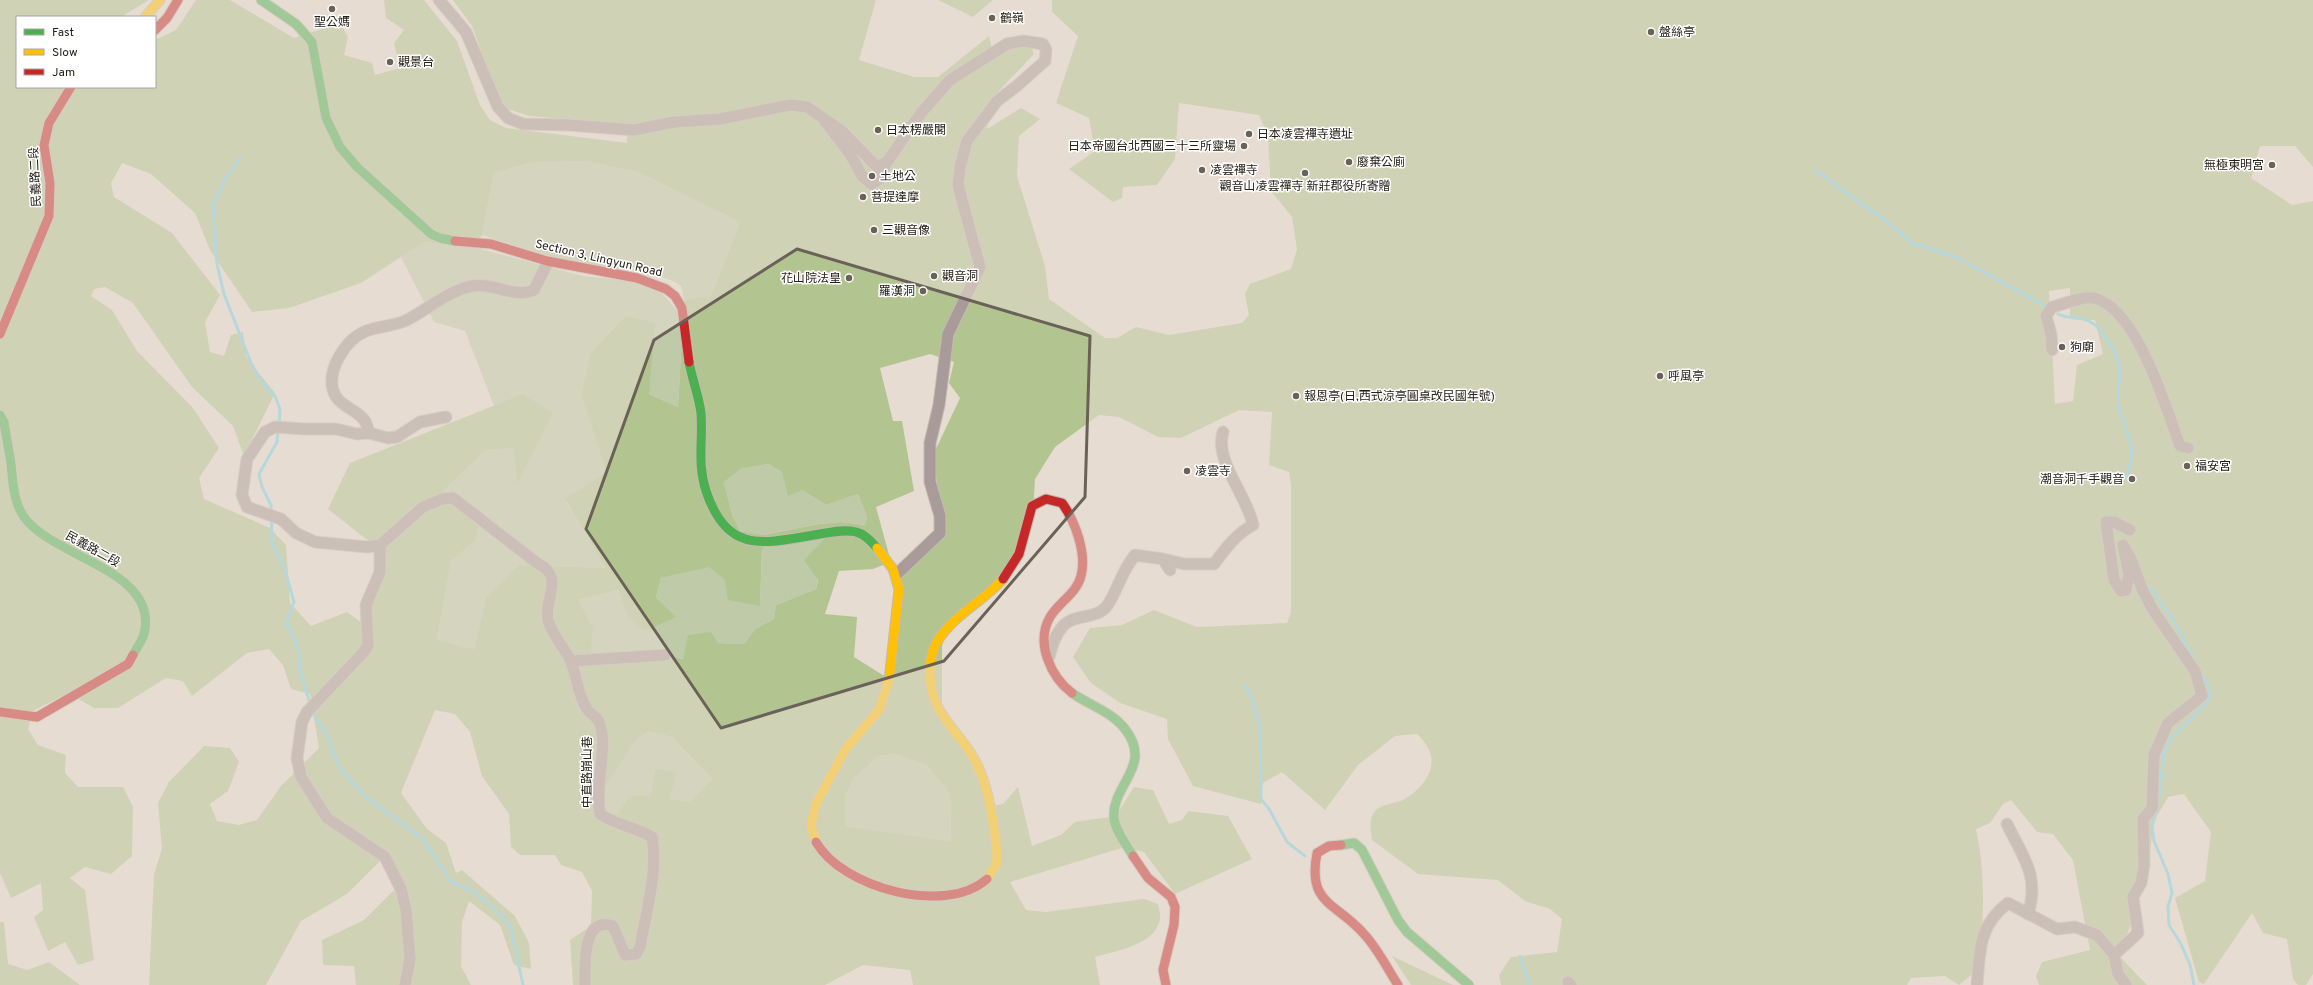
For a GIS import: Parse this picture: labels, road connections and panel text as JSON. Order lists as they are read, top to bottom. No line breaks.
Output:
{"streets":{"street":["民義路二段","Section 3, Lingyun Road","中直路崩山巷"]},"places":["聖公媽","鶴嶺","盤絲亭","觀景台","日本楞嚴閣","日本凌雲禪寺遺址","日本帝國台北西國三十三所靈場","廢棄公廁","無極東明宮","凌雲禪寺","觀音山凌雲禪寺 新莊郡役所寄贈","土地公","菩提達摩","三觀音像","觀音洞","花山院法皇","羅漢洞","狗廟","呼風亭","報恩亭(日,西式涼亭圓桌改民國年號)","福安宮","凌雲寺","潮音洞千手觀音"],"legend":["Fast","Slow","Jam"]}
